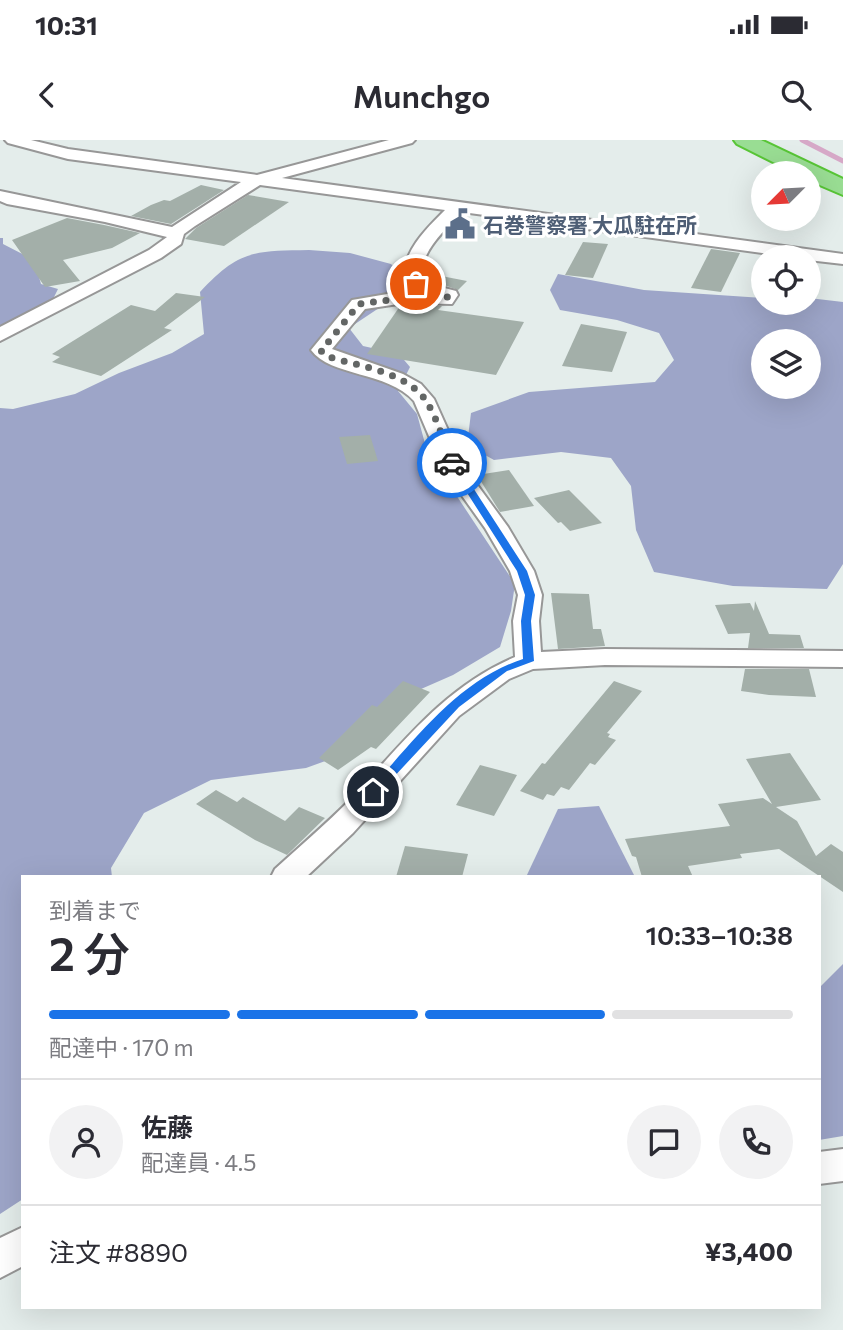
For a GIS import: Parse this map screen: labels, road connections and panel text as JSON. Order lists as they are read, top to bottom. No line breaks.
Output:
{"places":{"public building":["石巻警察署 大瓜駐在所"]},"north":"bottom left","page":{"status":"10:31","header":"Munchgo","heading":["2 分","到着まで","10:33–10:38"],"panel":["佐藤","配達員 · 4.5","注文 #8890","¥3,400"],"bar":"配達中 · 170 m"}}
